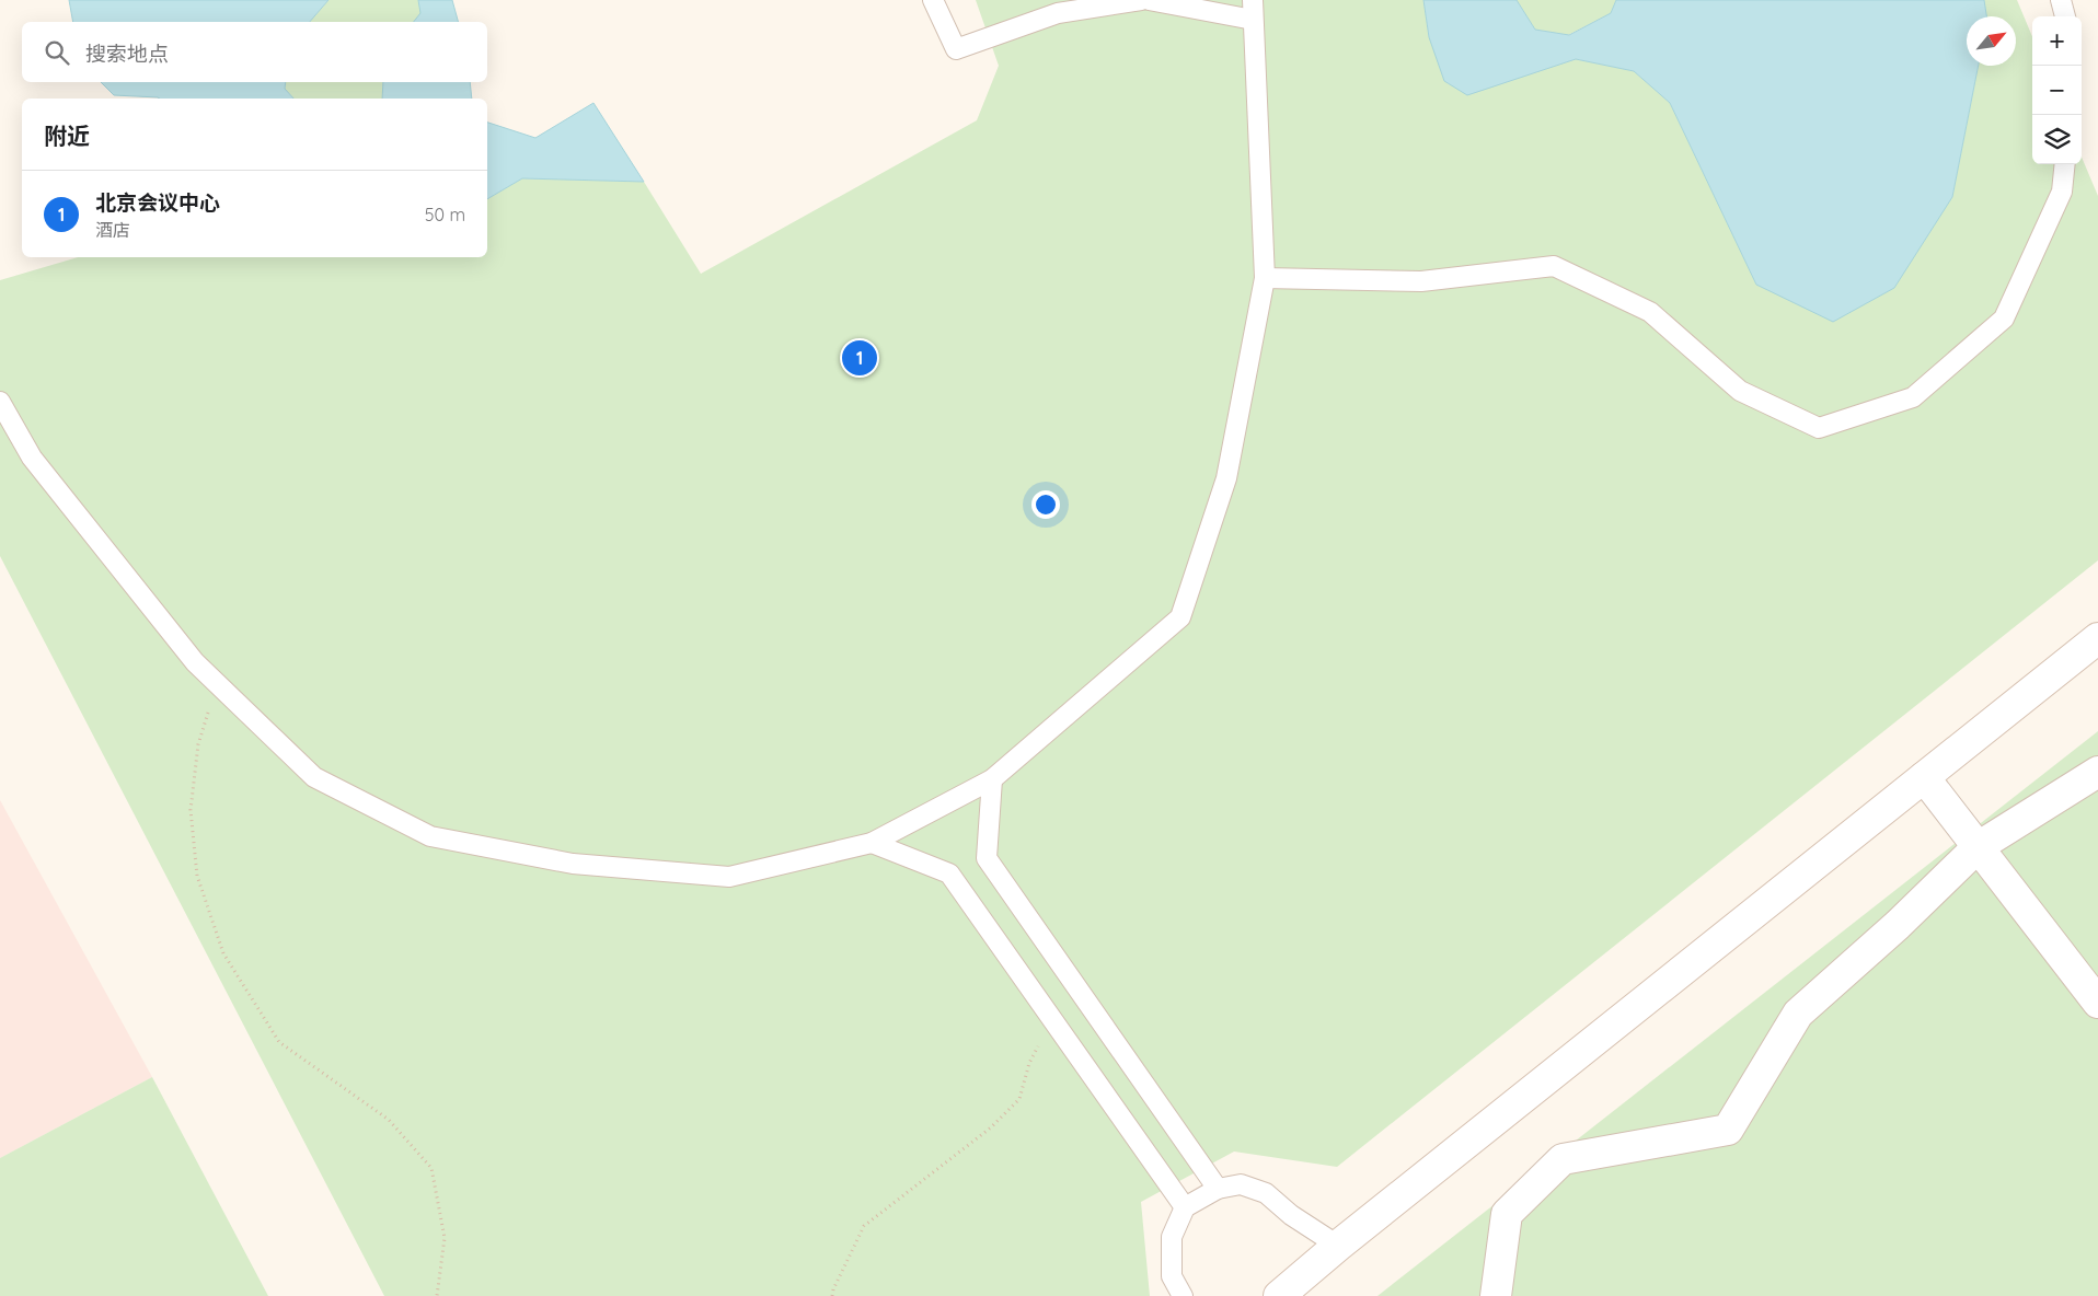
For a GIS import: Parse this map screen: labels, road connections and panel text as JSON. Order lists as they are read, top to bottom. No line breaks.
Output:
{"north":"top right","page":{"map_buttons":["+","−"],"search":"搜索地点","heading":"附近","list":[{"mark":"1","name":"北京会议中心","note":"酒店","value":"50 m"}],"pins":"1"}}
